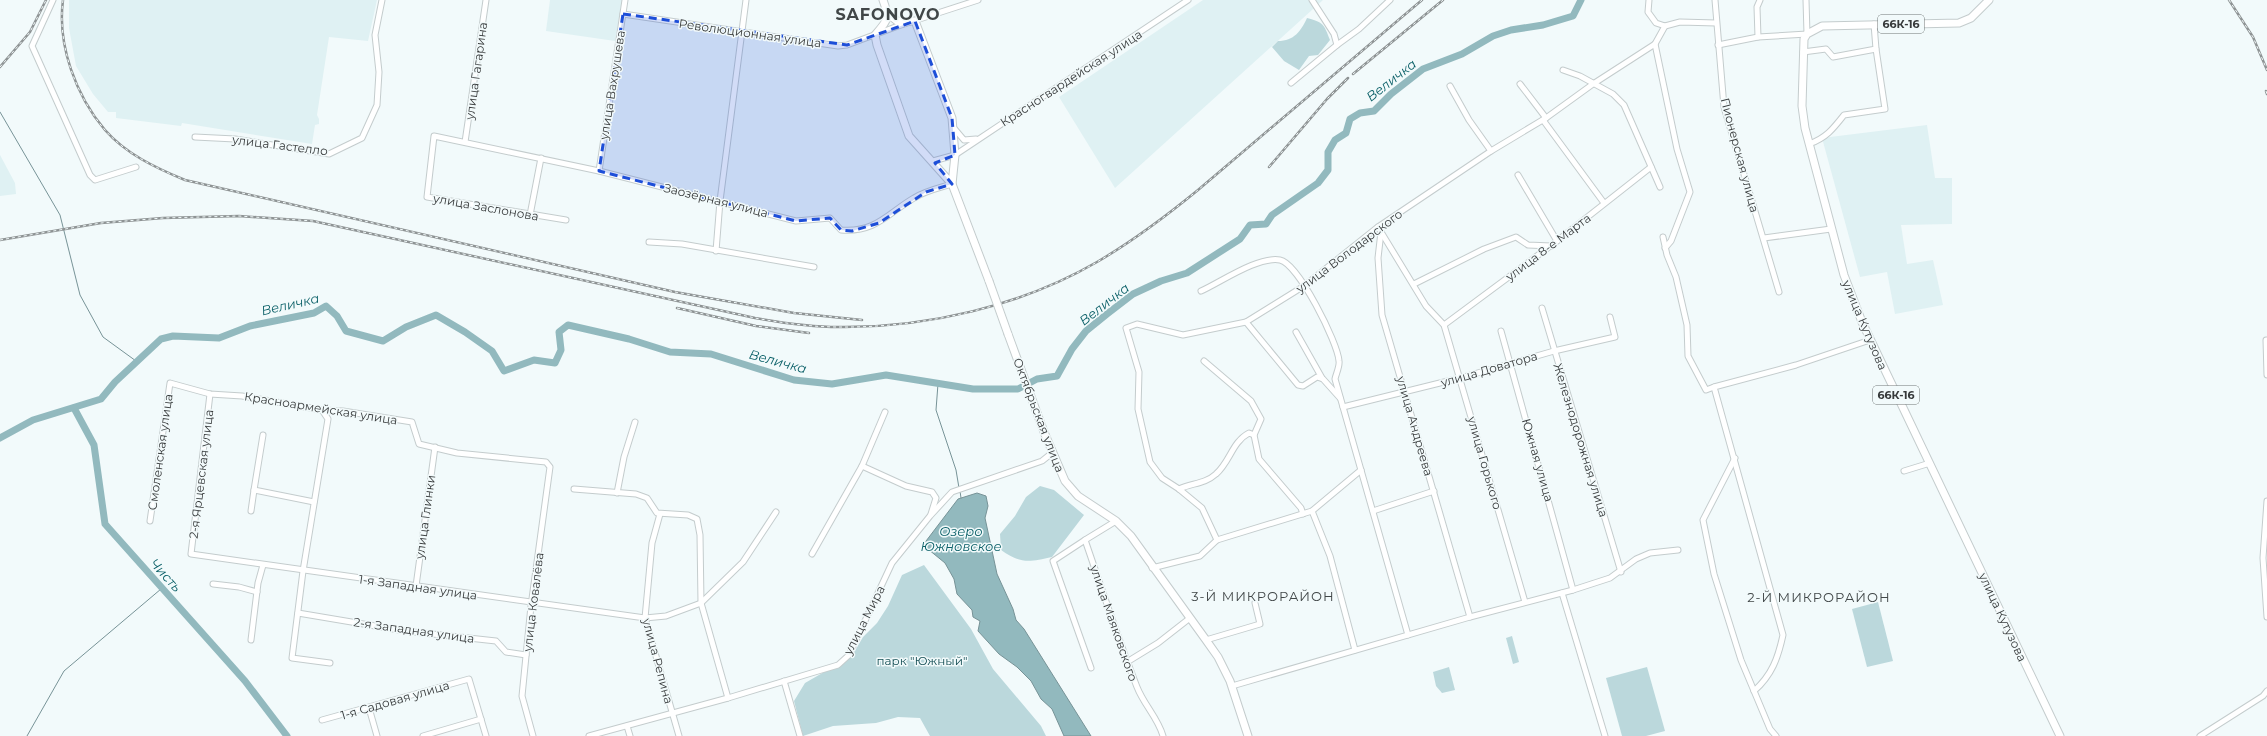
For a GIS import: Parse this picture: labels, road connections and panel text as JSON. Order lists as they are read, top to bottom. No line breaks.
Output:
{"streets":{"main road":["66К-16","улица Кутузова","Октябрьская улица"],"street":["Революционная улица","улица Гагарина","Красногвардейская улица","улица Вахрушева","улица Гастелло","Пионерская улица","Заозёрная улица","улица Заслонова","улица 8-е Марта","улица Володарского","улица Доватора","Красноармейская улица","улица Андреева","Железнодорожная улица","Смоленская улица","Южная улица","улица Горького","2-я Ярцевская улица","улица Глинки","1-я Западная улица","улица Ковалёва","улица Мира","улица Маяковского","2-я Западная улица","улица Репина","1-я Садовая улица"]},"crossings":[["66К-16","улица Кутузова"],["Революционная улица","улица Вахрушева"],["Революционная улица","Октябрьская улица"],["улица Гагарина","Заозёрная улица"],["улица Гагарина","улица Заслонова"],["Красногвардейская улица","Октябрьская улица"],["улица Вахрушева","Заозёрная улица"],["Заозёрная улица","улица Заслонова"],["Заозёрная улица","Октябрьская улица"],["улица 8-е Марта","улица Горького"],["улица Доватора","улица Андреева"],["улица Доватора","Железнодорожная улица"],["улица Доватора","Южная улица"],["улица Доватора","улица Горького"],["Красноармейская улица","Смоленская улица"],["Красноармейская улица","2-я Ярцевская улица"],["Красноармейская улица","улица Глинки"],["Красноармейская улица","улица Ковалёва"],["Октябрьская улица","улица Мира"],["2-я Ярцевская улица","1-я Западная улица"],["улица Глинки","1-я Западная улица"],["1-я Западная улица","улица Ковалёва"],["1-я Западная улица","улица Репина"],["улица Ковалёва","2-я Западная улица"],["улица Мира","улица Репина"]],"districts":["SAFONOVO","3-Й МИКРОРАЙОН","2-Й МИКРОРАЙОН"],"water":["Величка","Озеро Южновское","Чисть"],"parks":["парк \"Южный\""]}
